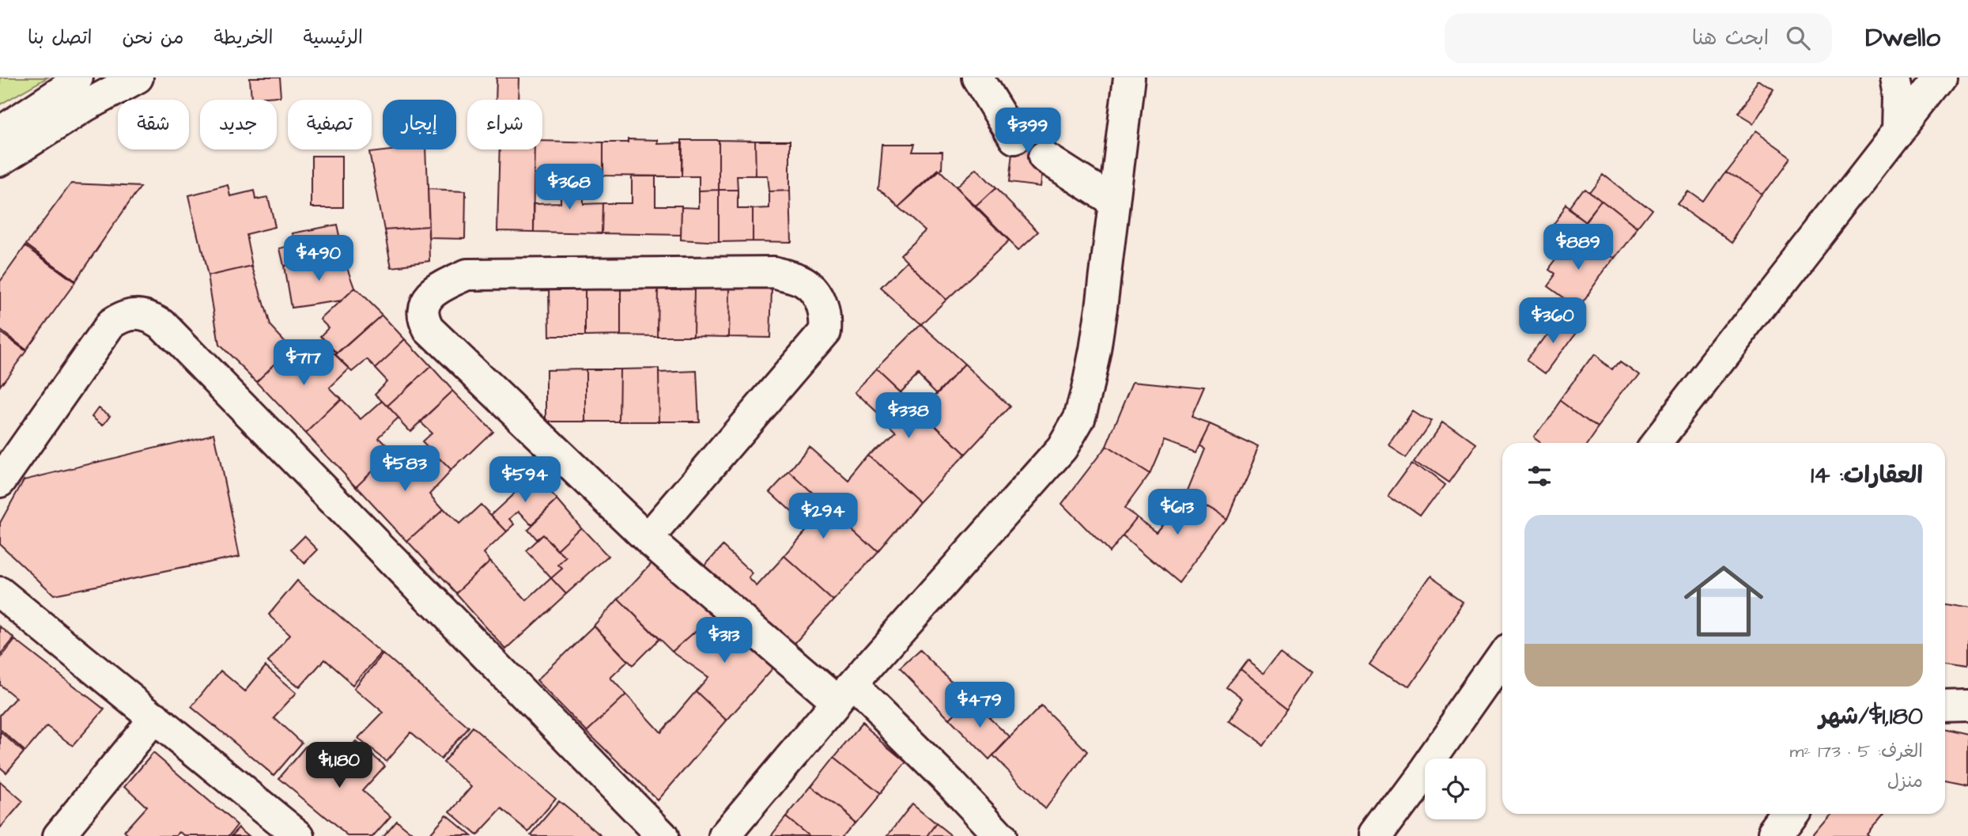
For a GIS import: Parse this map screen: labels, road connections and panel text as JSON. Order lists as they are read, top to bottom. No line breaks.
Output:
{"page":{"header":"Dwello","search":"ابحث هنا","nav":["الرئيسية","الخريطة","من نحن","اتصل بنا"],"chip":["شراء","إيجار","تصفية","جديد","شقة"],"price":["$399","$368","$889","$490","$360","$717","$338","$583","$594","$613","$294","$313","$479","$1,180"],"heading":"العقارات: 14","list":[{"name":"$1,180/شهر","note":"الغرف: 5 · 173 m² · منزل"}]}}
